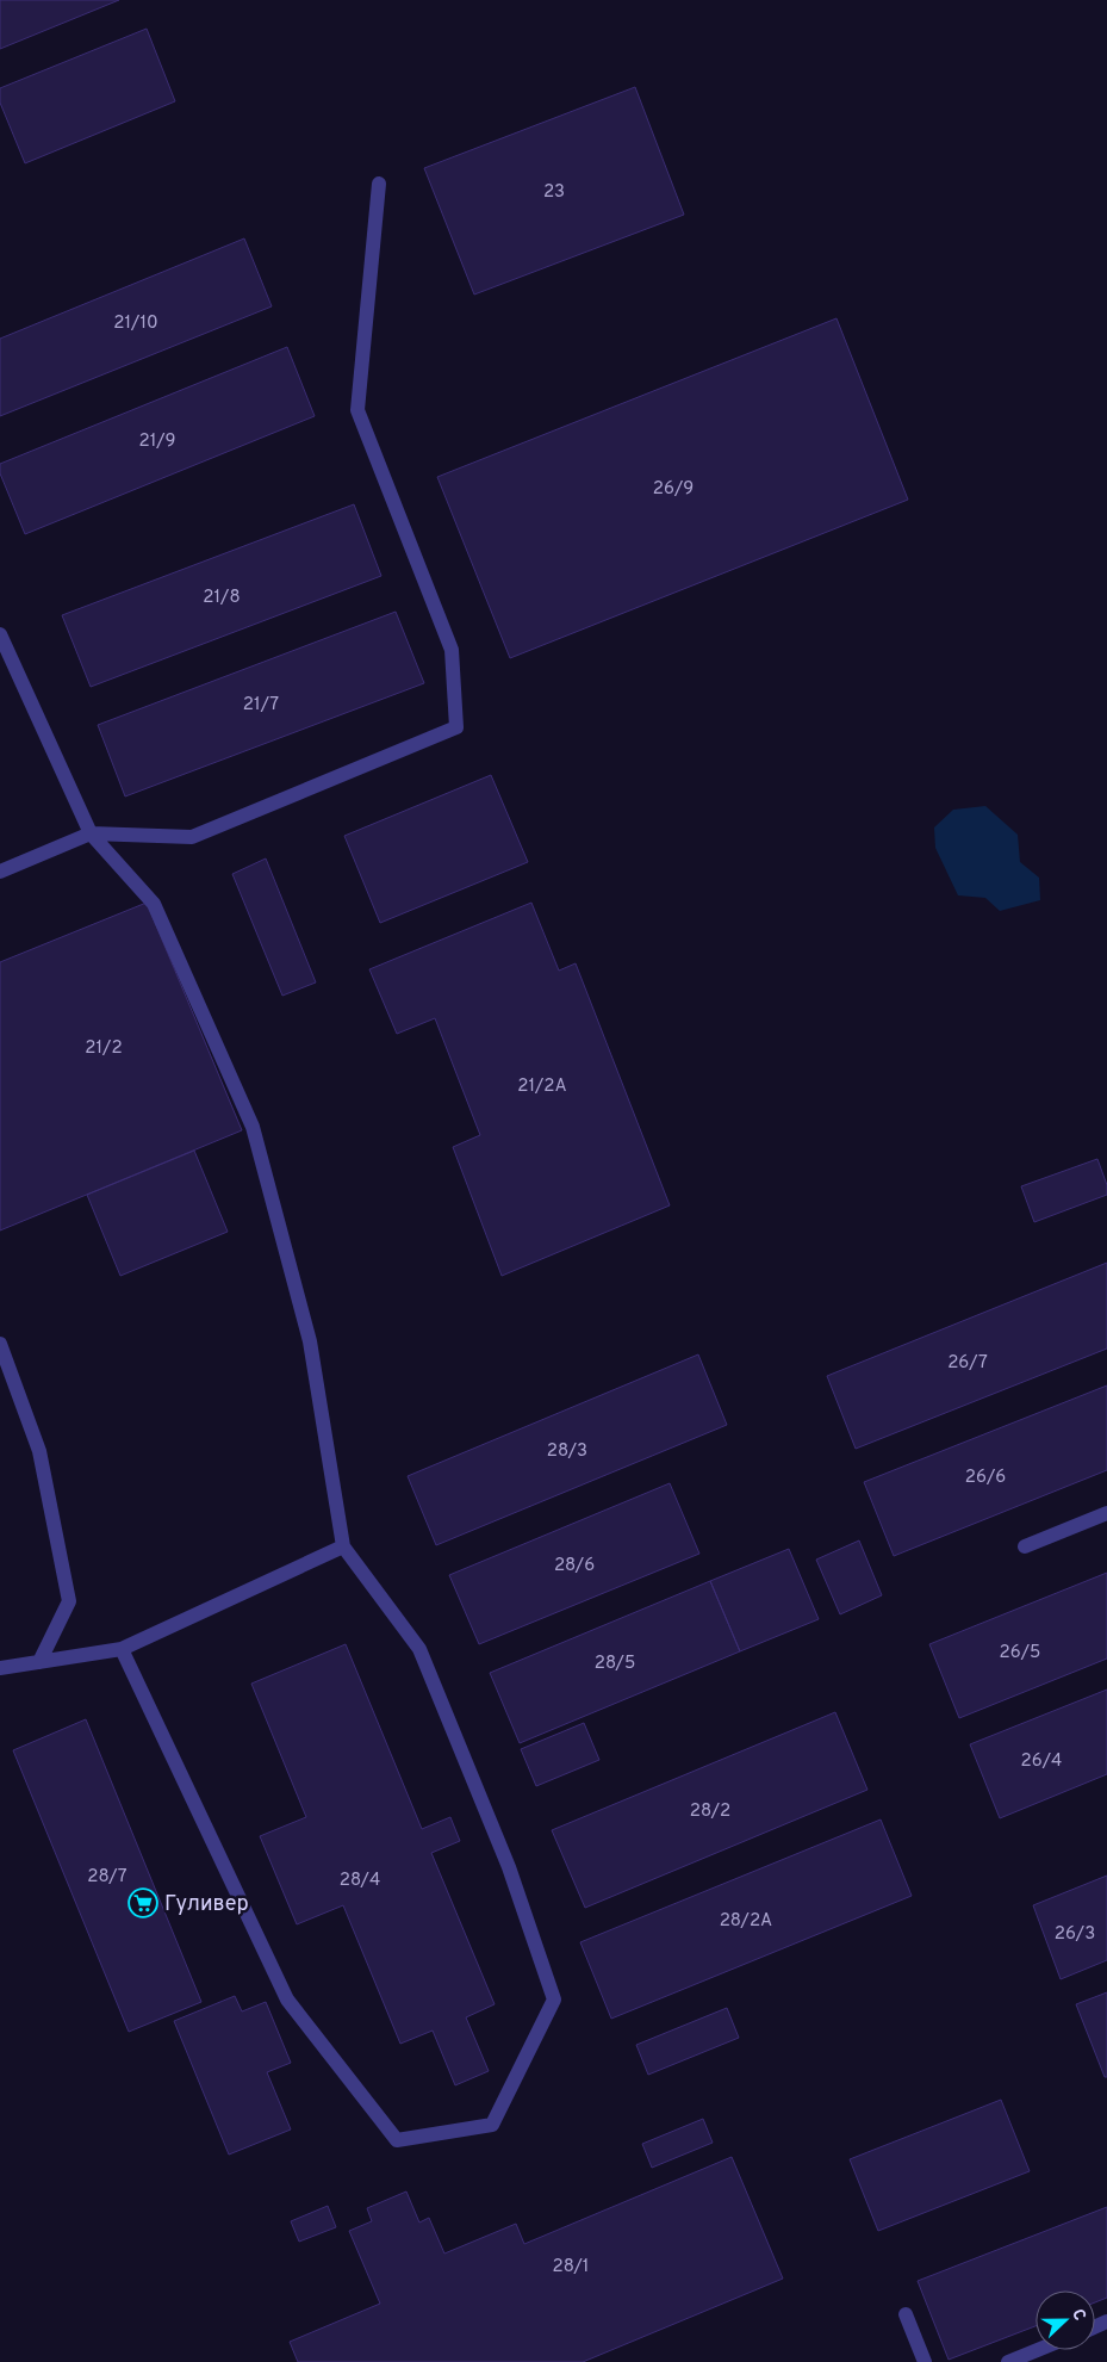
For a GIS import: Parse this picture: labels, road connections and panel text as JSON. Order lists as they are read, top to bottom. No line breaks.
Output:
{"places":{"supermarket":["Гуливер"]},"house_numbers":["23","21/10","21/9","26/9","21/8","21/7","21/2","21/2А","26/7","28/3","26/6","28/6","26/5","28/5","26/4","28/2","28/7","28/4","28/2А","26/3","28/1"],"north":"right"}
